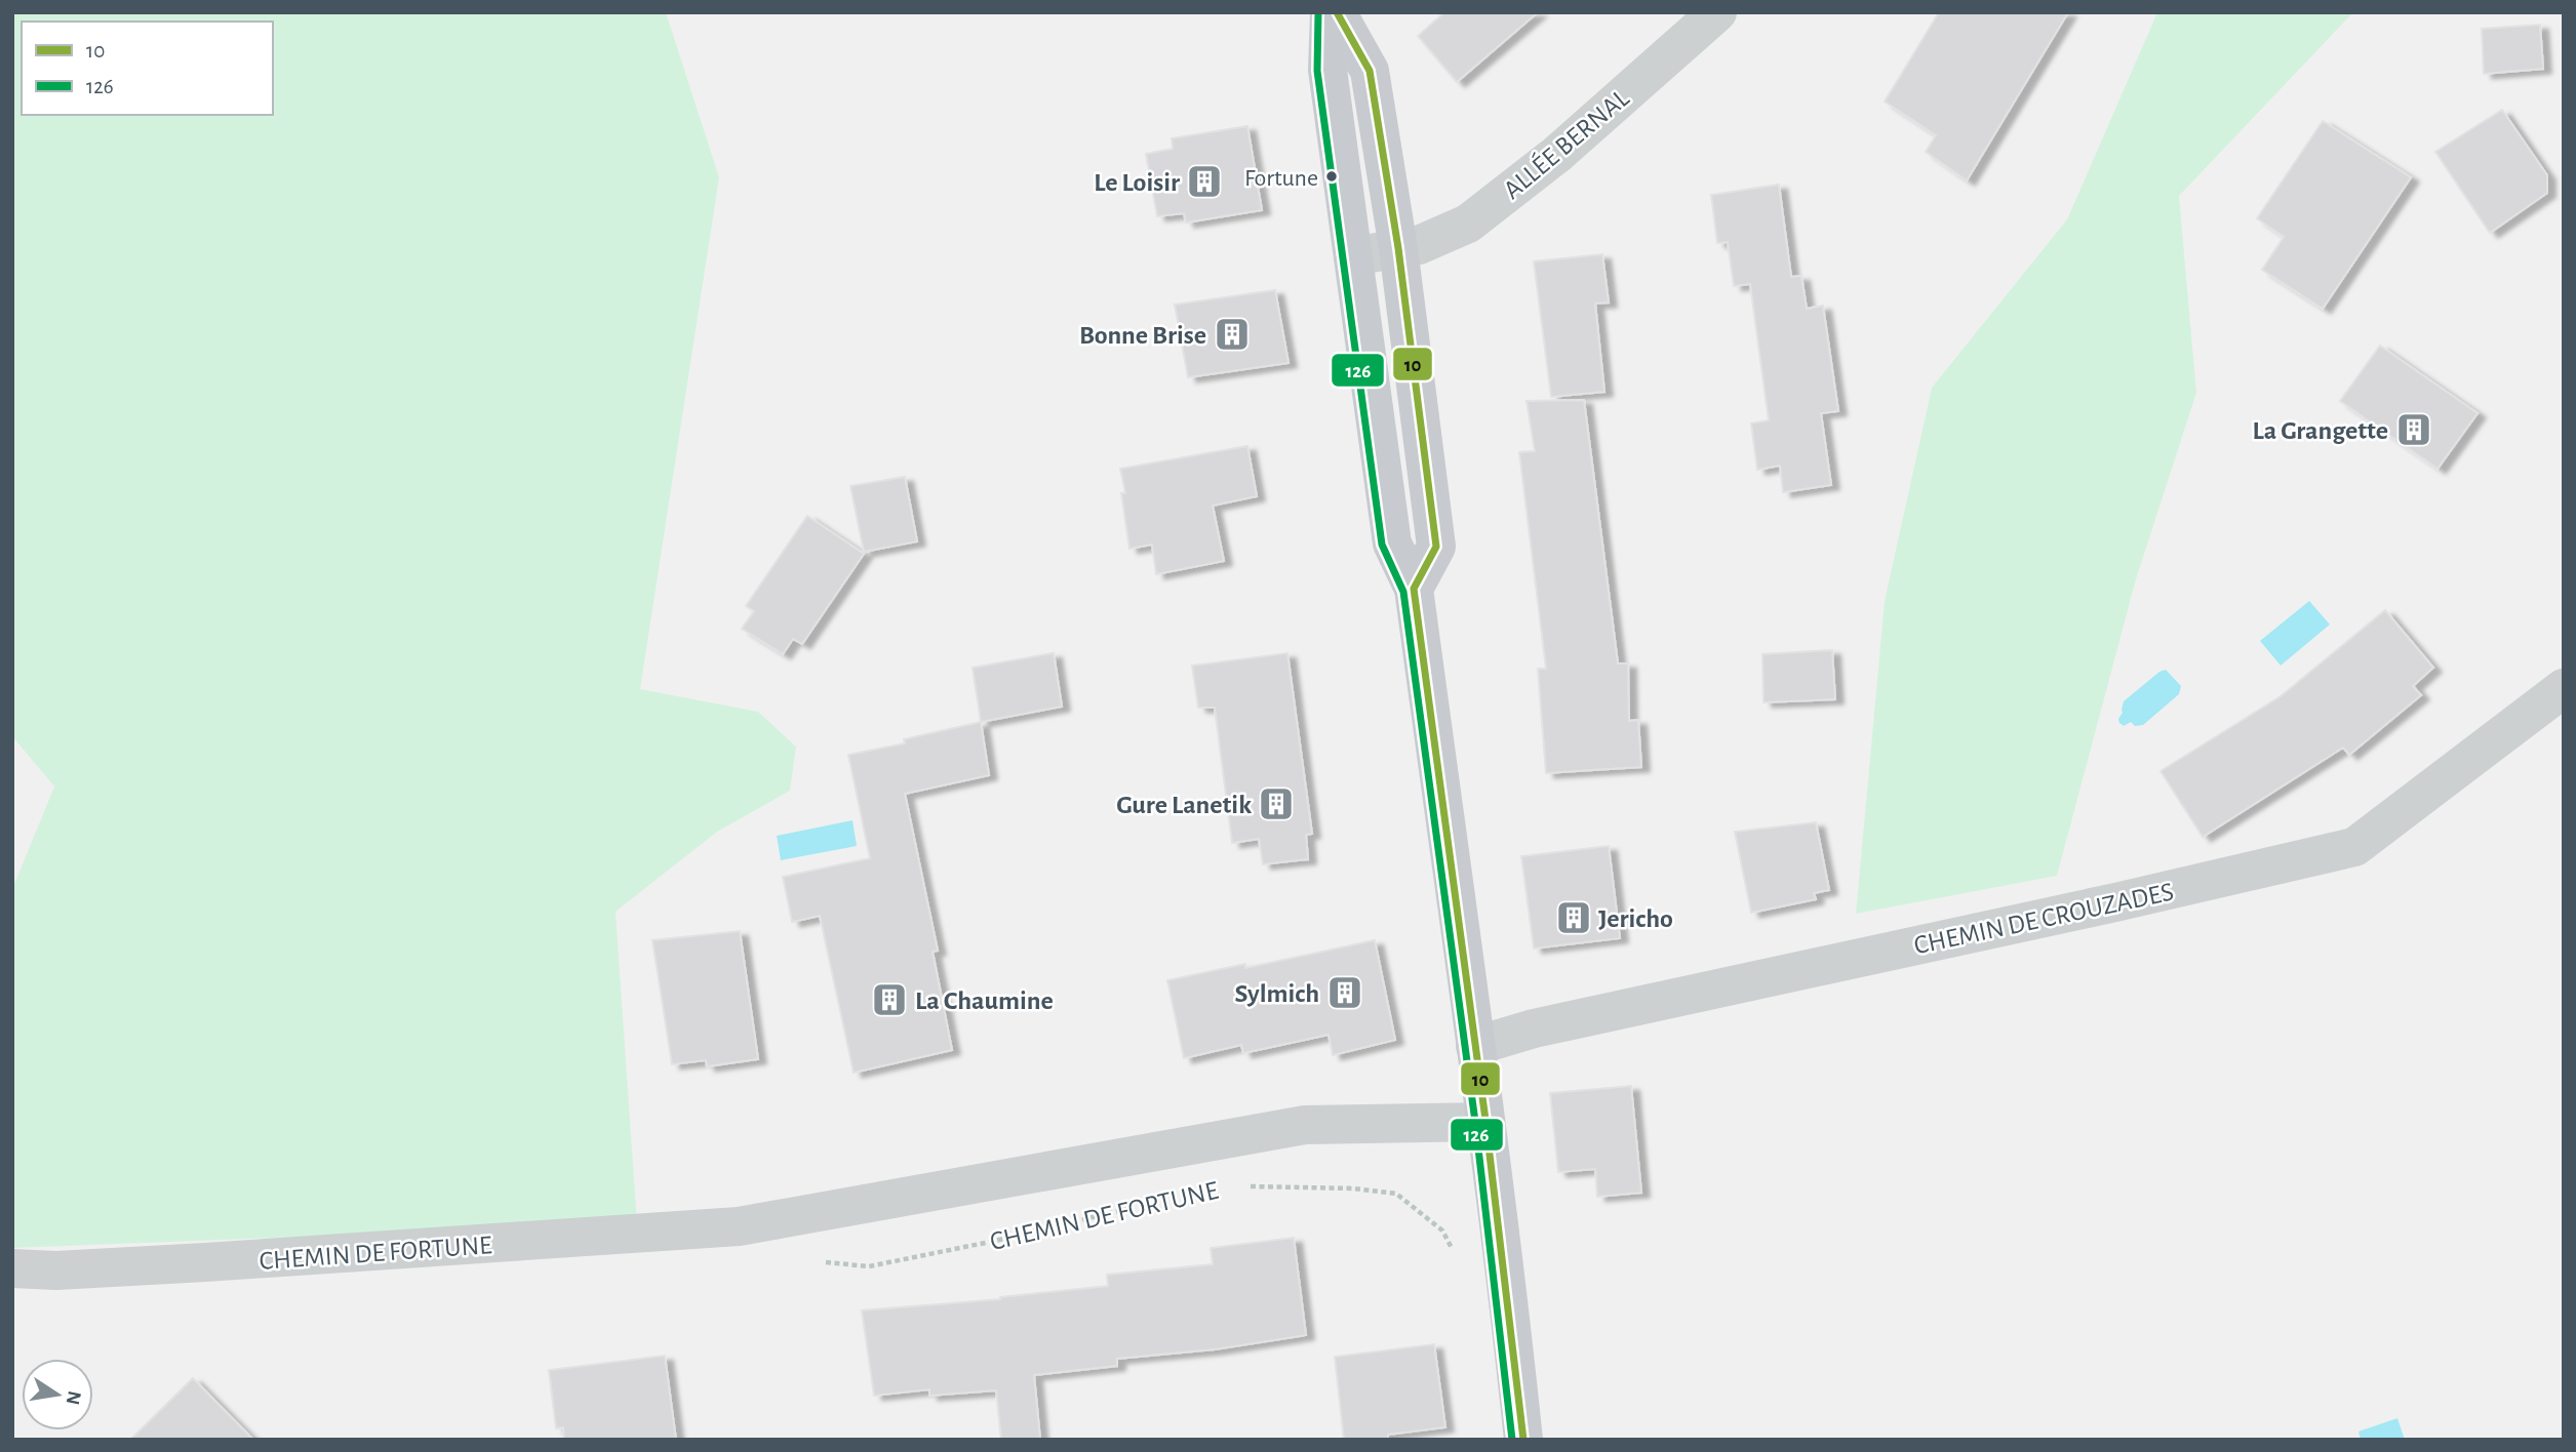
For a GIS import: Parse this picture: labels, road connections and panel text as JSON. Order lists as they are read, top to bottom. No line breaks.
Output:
{"streets":{"street":["ALLÉE BERNAL","CHEMIN DE CROUZADES","CHEMIN DE FORTUNE"]},"places":{"other":["Fortune"],"building":["Le Loisir","Bonne Brise","La Grangette","Gure Lanetik","Jericho","Sylmich","La Chaumine"]},"lines":["transit line 10","transit line 126"],"legend":["10","126"],"north":"right"}
